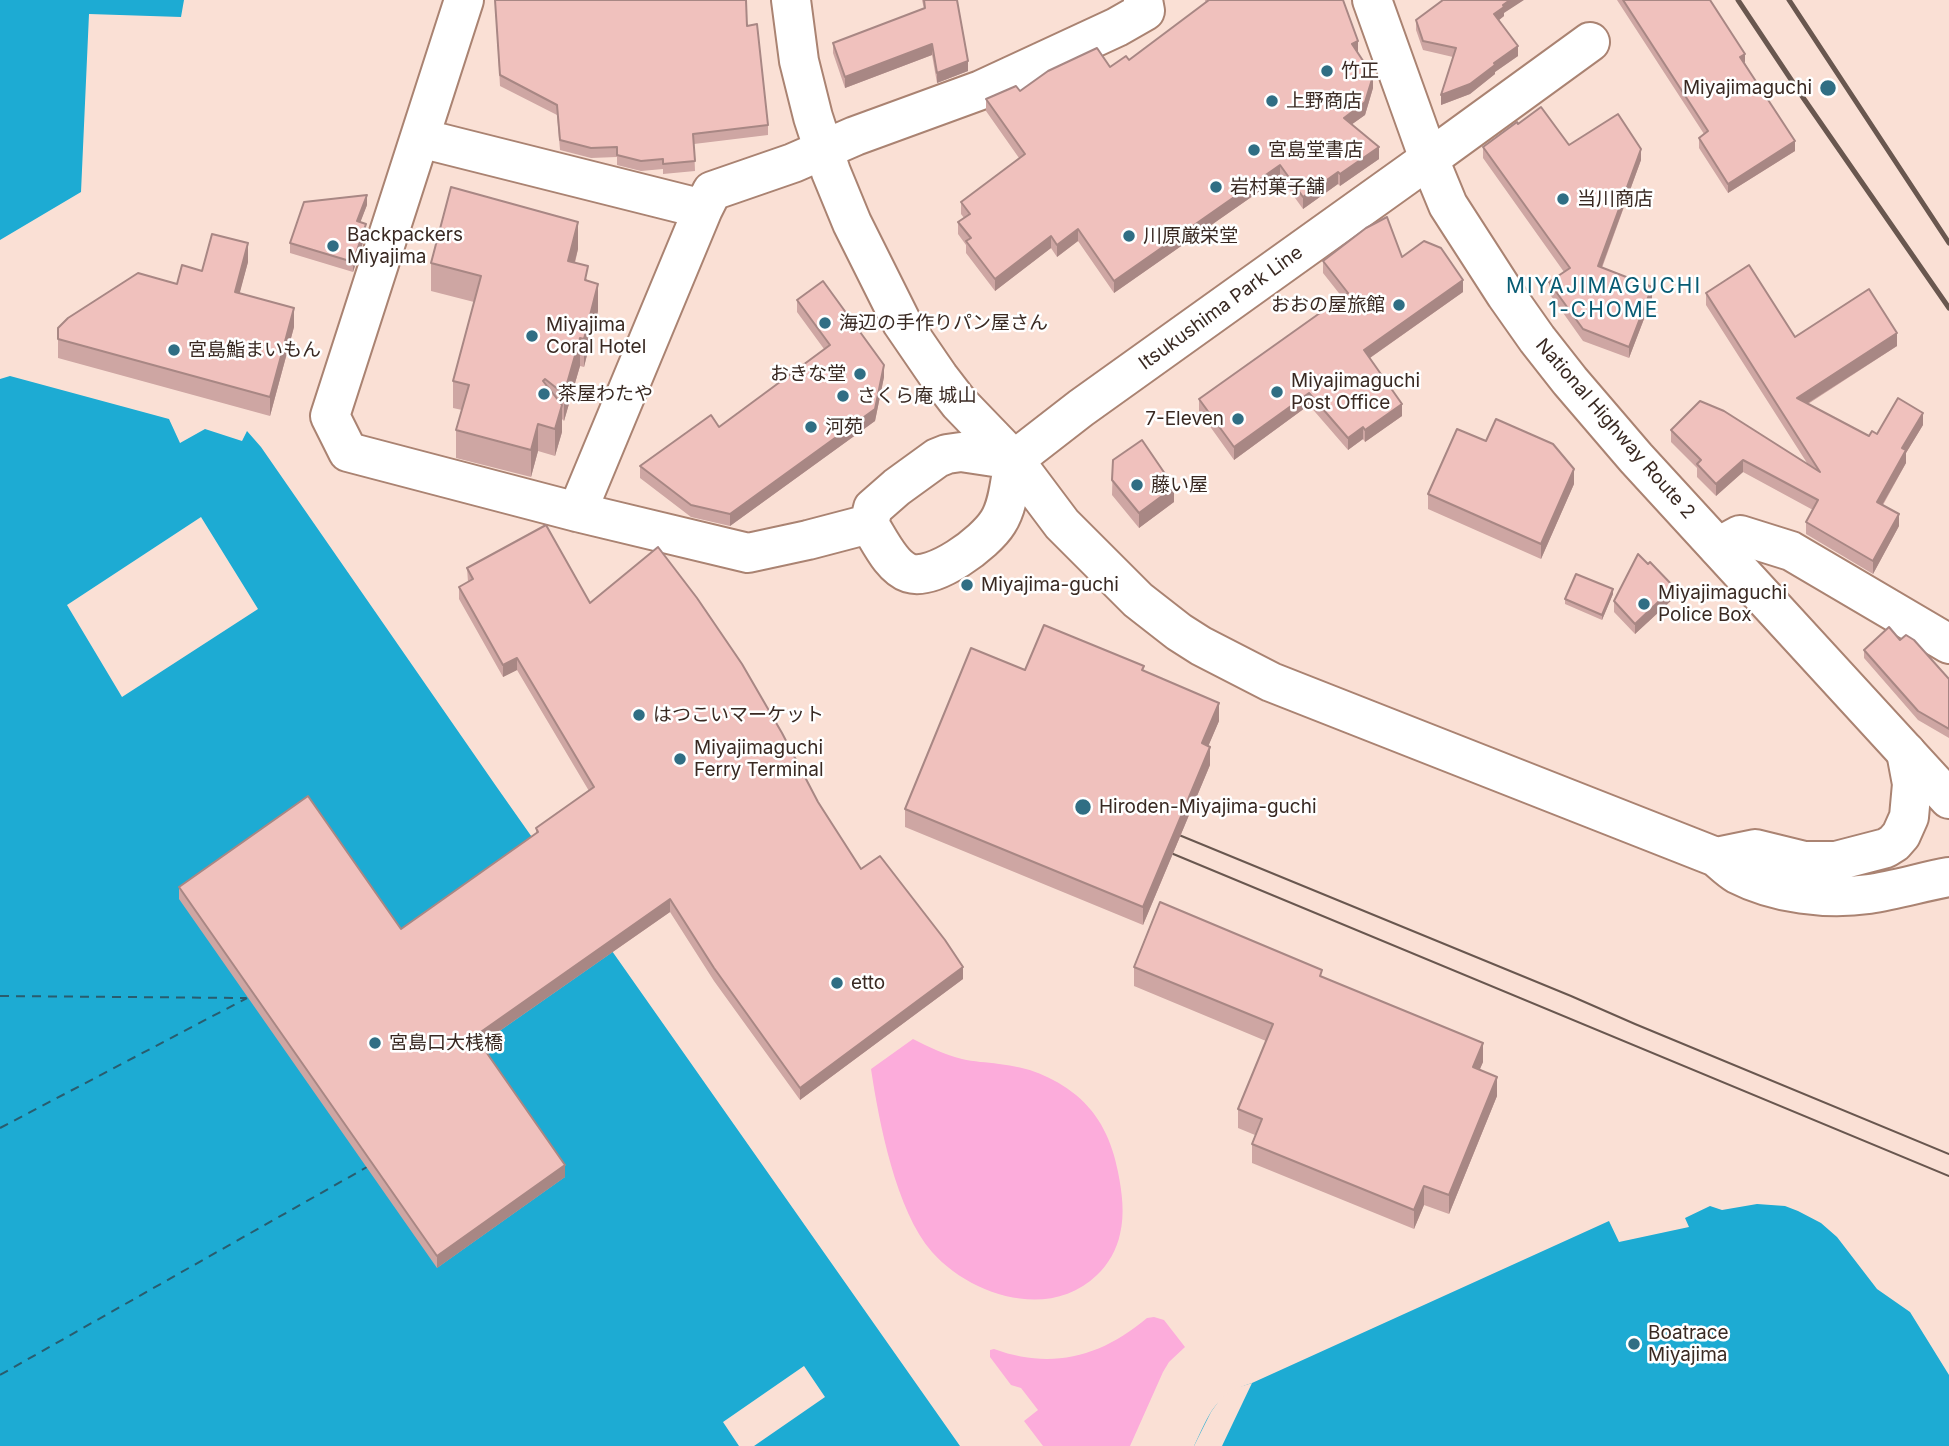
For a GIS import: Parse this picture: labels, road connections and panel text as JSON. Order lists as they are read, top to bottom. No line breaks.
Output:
{"streets":{"main road":["Itsukushima Park Line","National Highway Route 2"]},"crossings":[["Itsukushima Park Line","National Highway Route 2"]],"districts":["MIYAJIMAGUCHI 1-CHOME"],"places":["竹正","Miyajimaguchi","上野商店","宮島堂書店","岩村菓子舗","当川商店","川原厳栄堂","Backpackers Miyajima","おおの屋旅館","海辺の手作りパン屋さん","Miyajima Coral Hotel","宮島鮨まいもん","おきな堂","Miyajimaguchi Post Office","茶屋わたや","さくら庵 城山","7-Eleven","河苑","藤い屋","Miyajima-guchi","Miyajimaguchi Police Box","はつこいマーケット","Miyajimaguchi Ferry Terminal","Hiroden-Miyajima-guchi","etto","宮島口大桟橋","Boatrace Miyajima"]}
